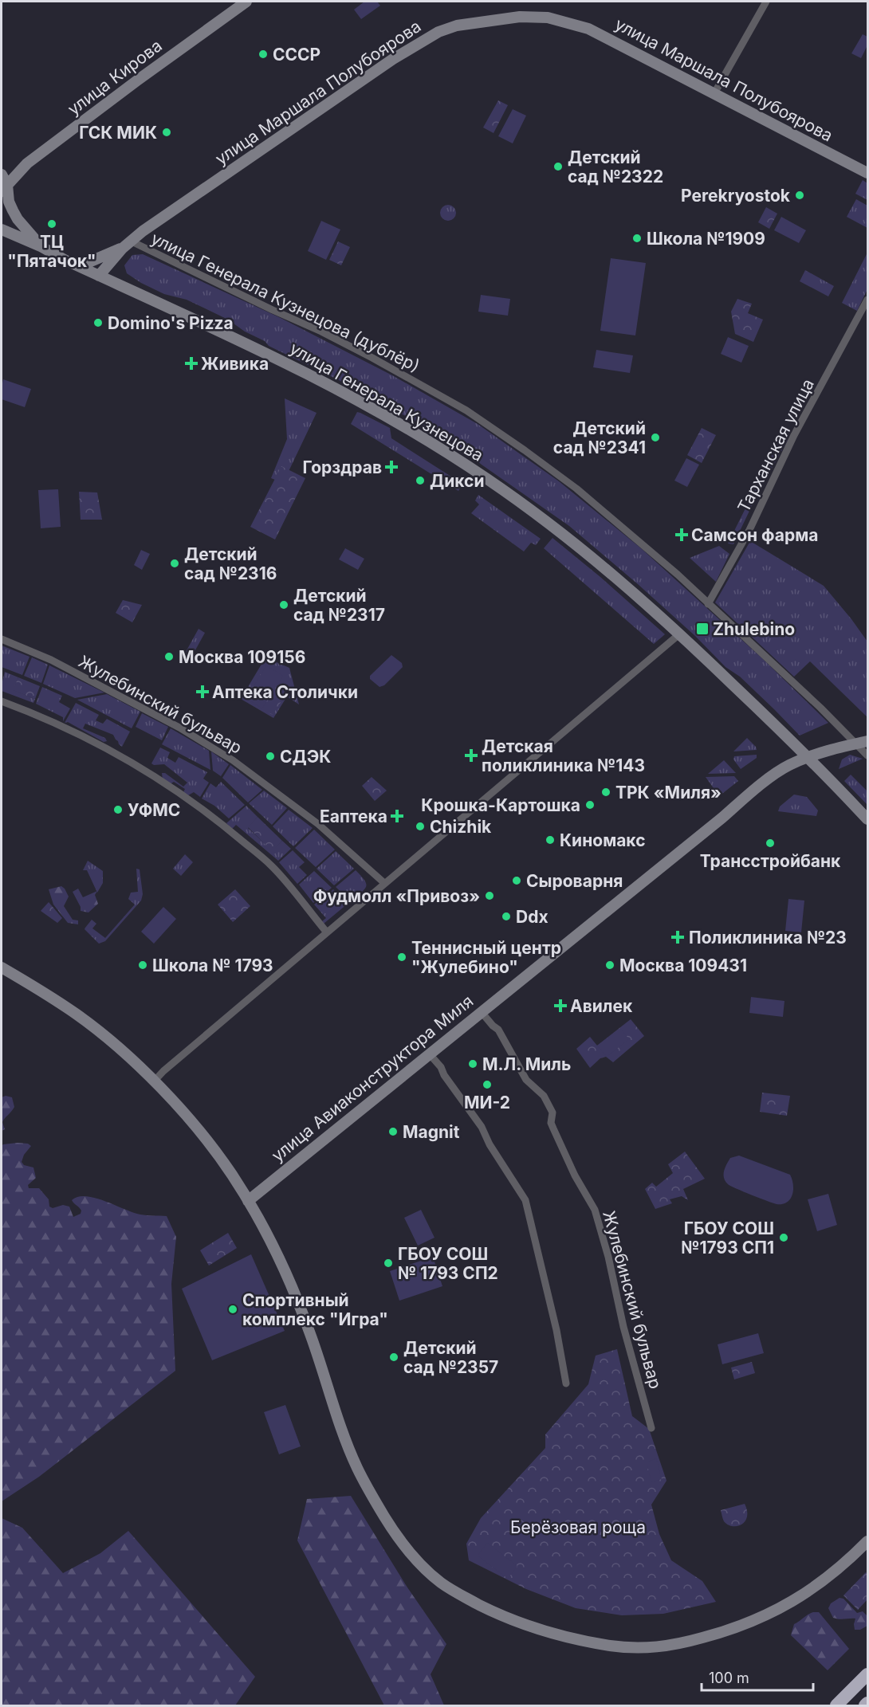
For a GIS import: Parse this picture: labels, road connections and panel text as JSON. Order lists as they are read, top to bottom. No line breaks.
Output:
{"streets":{"main road":["улица Кирова","улица Маршала Полубоярова","улица Генерала Кузнецова","улица Авиаконструктора Миля"],"street":["улица Генерала Кузнецова (дублёр)","Тарханская улица","Жулебинский бульвар"]},"crossings":[["улица Кирова","улица Генерала Кузнецова"],["улица Маршала Полубоярова","улица Генерала Кузнецова (дублёр)"],["улица Маршала Полубоярова","улица Генерала Кузнецова"],["улица Генерала Кузнецова (дублёр)","Тарханская улица"],["улица Генерала Кузнецова (дублёр)","улица Авиаконструктора Миля"],["улица Генерала Кузнецова","улица Авиаконструктора Миля"],["Жулебинский бульвар","улица Авиаконструктора Миля"]],"parks":["Берёзовая роща"],"places":{"other":["СССР","ГСК МИК","Детский сад №2322","Perekryostok","ТЦ \"Пятачок\"","Школа №1909","Domino's Pizza","Детский сад №2341","Дикси","Детский сад №2316","Детский сад №2317","Москва 109156","СДЭК","ТРК «Миля»","Крошка-Картошка","УФМС","Chizhik","Киномакс","Трансстройбанк","Сыроварня","Фудмолл «Привоз»","Ddx","Теннисный центр \"Жулебино\"","Школа № 1793","Москва 109431","М.Л. Миль","МИ-2","Magnit","ГБОУ СОШ №1793 СП1","ГБОУ СОШ № 1793 СП2","Спортивный комплекс \"Игра\"","Детский сад №2357"],"health":["Живика","Горздрав","Самсон фарма","Аптека Столички","Детская поликлиника №143","Еаптека","Поликлиника №23","Авилек"],"transit":["Zhulebino"]},"scale_bar":"100 m"}
